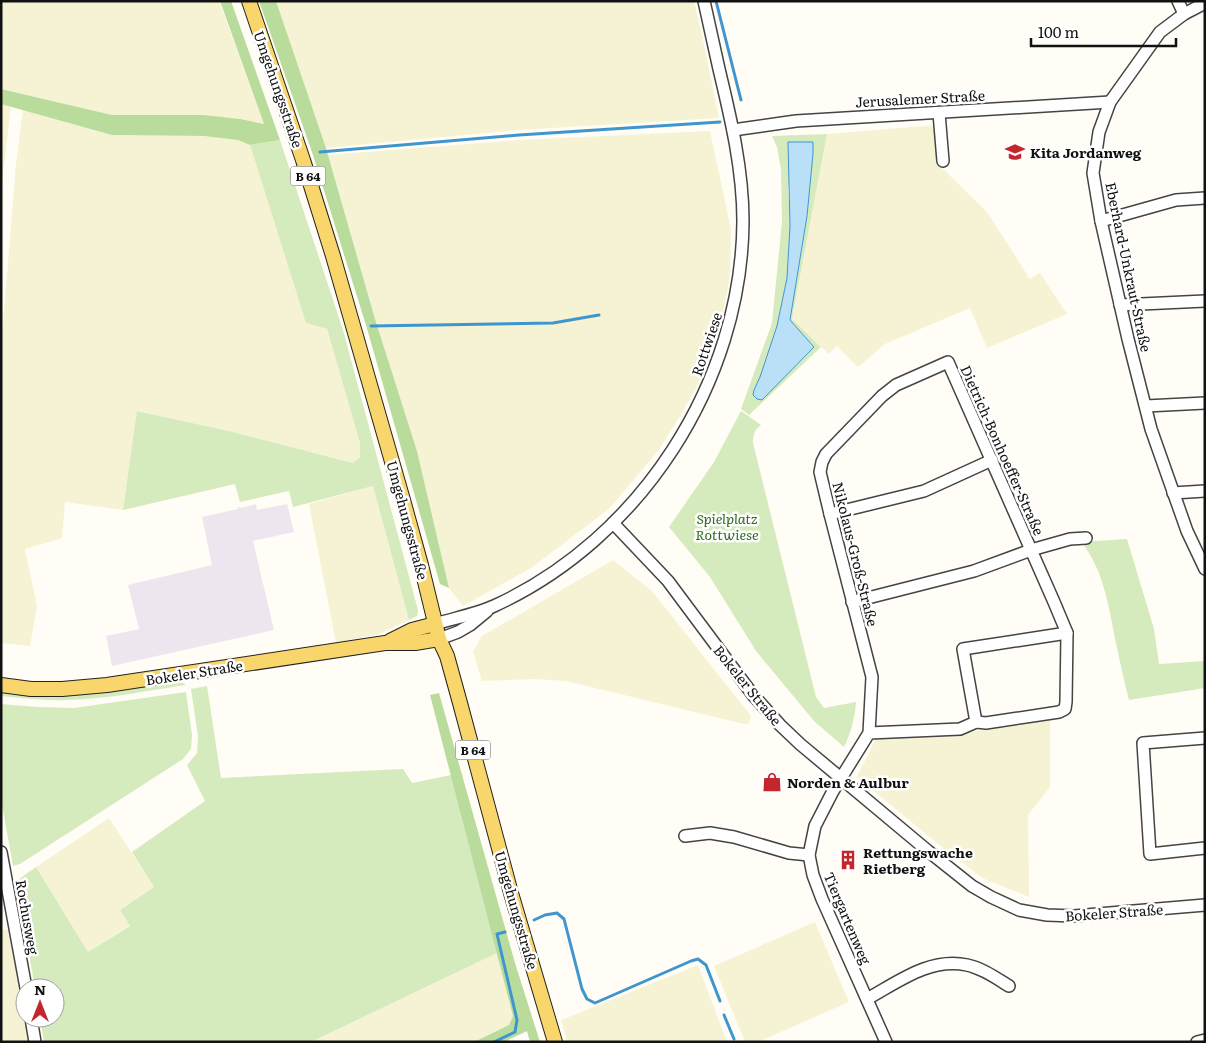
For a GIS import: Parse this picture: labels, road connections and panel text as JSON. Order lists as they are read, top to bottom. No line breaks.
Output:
{"streets":{"main road":["Umgehungsstraße","B 64","Bokeler Straße"],"street":["Jerusalemer Straße","Eberhard-Unkraut-Straße","Rottwiese","Dietrich-Bonhoeffer-Straße","Nikolaus-Groß-Straße","Rochusweg","Tiergartenweg"]},"crossings":[["Umgehungsstraße","Rottwiese"],["Umgehungsstraße","Bokeler Straße"],["Jerusalemer Straße","Eberhard-Unkraut-Straße"],["Jerusalemer Straße","Rottwiese"],["Rottwiese","Bokeler Straße"],["Dietrich-Bonhoeffer-Straße","Nikolaus-Groß-Straße"],["Nikolaus-Groß-Straße","Bokeler Straße"],["Nikolaus-Groß-Straße","Tiergartenweg"],["Bokeler Straße","Tiergartenweg"]],"parks":["Spielplatz Rottwiese"],"places":{"school or university":["Kita Jordanweg"],"shop":["Norden & Aulbur"],"building":["Rettungswache Rietberg"]},"scale_bar":"100 m","north":"top"}
